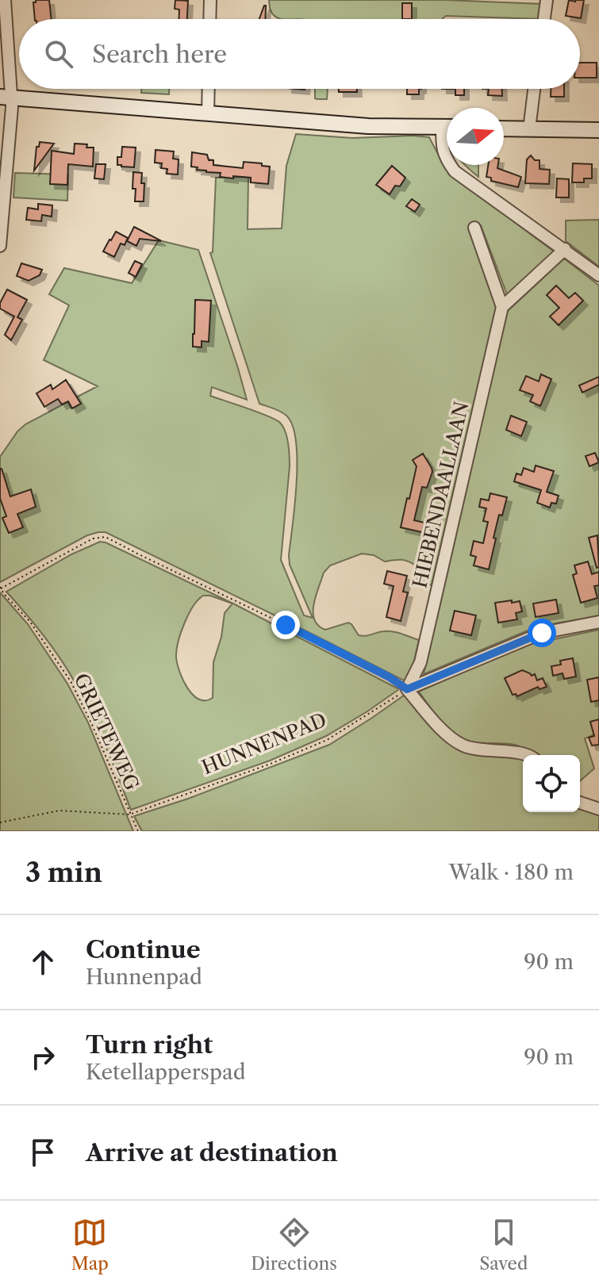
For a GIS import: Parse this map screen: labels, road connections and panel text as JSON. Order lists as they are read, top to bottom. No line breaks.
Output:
{"streets":{"street":["HIEBENDAALLAAN"],"path":["GRIETEWEG","HUNNENPAD"]},"crossings":[["HIEBENDAALLAAN","HUNNENPAD"],["GRIETEWEG","HUNNENPAD"]],"north":"right","page":{"search":"Search here","heading":["3 min","Walk · 180 m"],"list":[["Continue","Hunnenpad","90 m"],["Turn right","Ketellapperspad","90 m"],"Arrive at destination"],"nav":["Map","Directions","Saved"]}}
